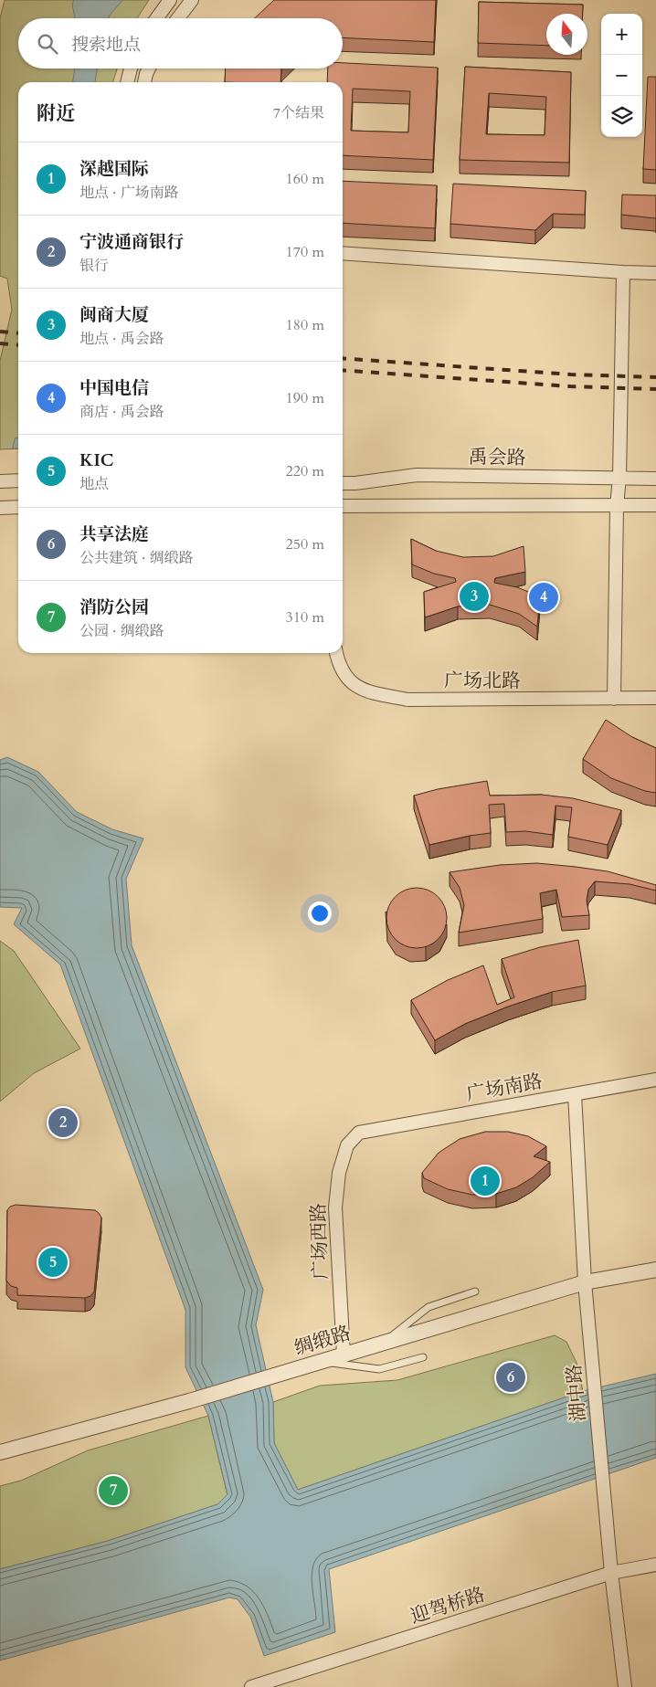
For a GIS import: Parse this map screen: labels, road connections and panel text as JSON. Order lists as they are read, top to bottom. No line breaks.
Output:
{"streets":{"street":["禹会路","广场北路","广场南路","广场西路","绸缎路","湖中路","迎驾桥路"]},"crossings":[["广场南路","广场西路"],["广场南路","湖中路"],["广场西路","绸缎路"],["绸缎路","湖中路"],["湖中路","迎驾桥路"]],"north":"top","page":{"map_buttons":["+","−"],"search":"搜索地点","heading":["附近","7个结果"],"list":[{"mark":"1","name":"深越国际","note":"地点 · 广场南路","value":"160 m"},{"mark":"2","name":"宁波通商银行","note":"银行","value":"170 m"},{"mark":"3","name":"闽商大厦","note":"地点 · 禹会路","value":"180 m"},{"mark":"4","name":"中国电信","note":"商店 · 禹会路","value":"190 m"},{"mark":"5","name":"KIC","note":"地点","value":"220 m"},{"mark":"6","name":"共享法庭","note":"公共建筑 · 绸缎路","value":"250 m"},{"mark":"7","name":"消防公园","note":"公园 · 绸缎路","value":"310 m"}],"pins":["3","4","2","1","5","6","7"]}}
